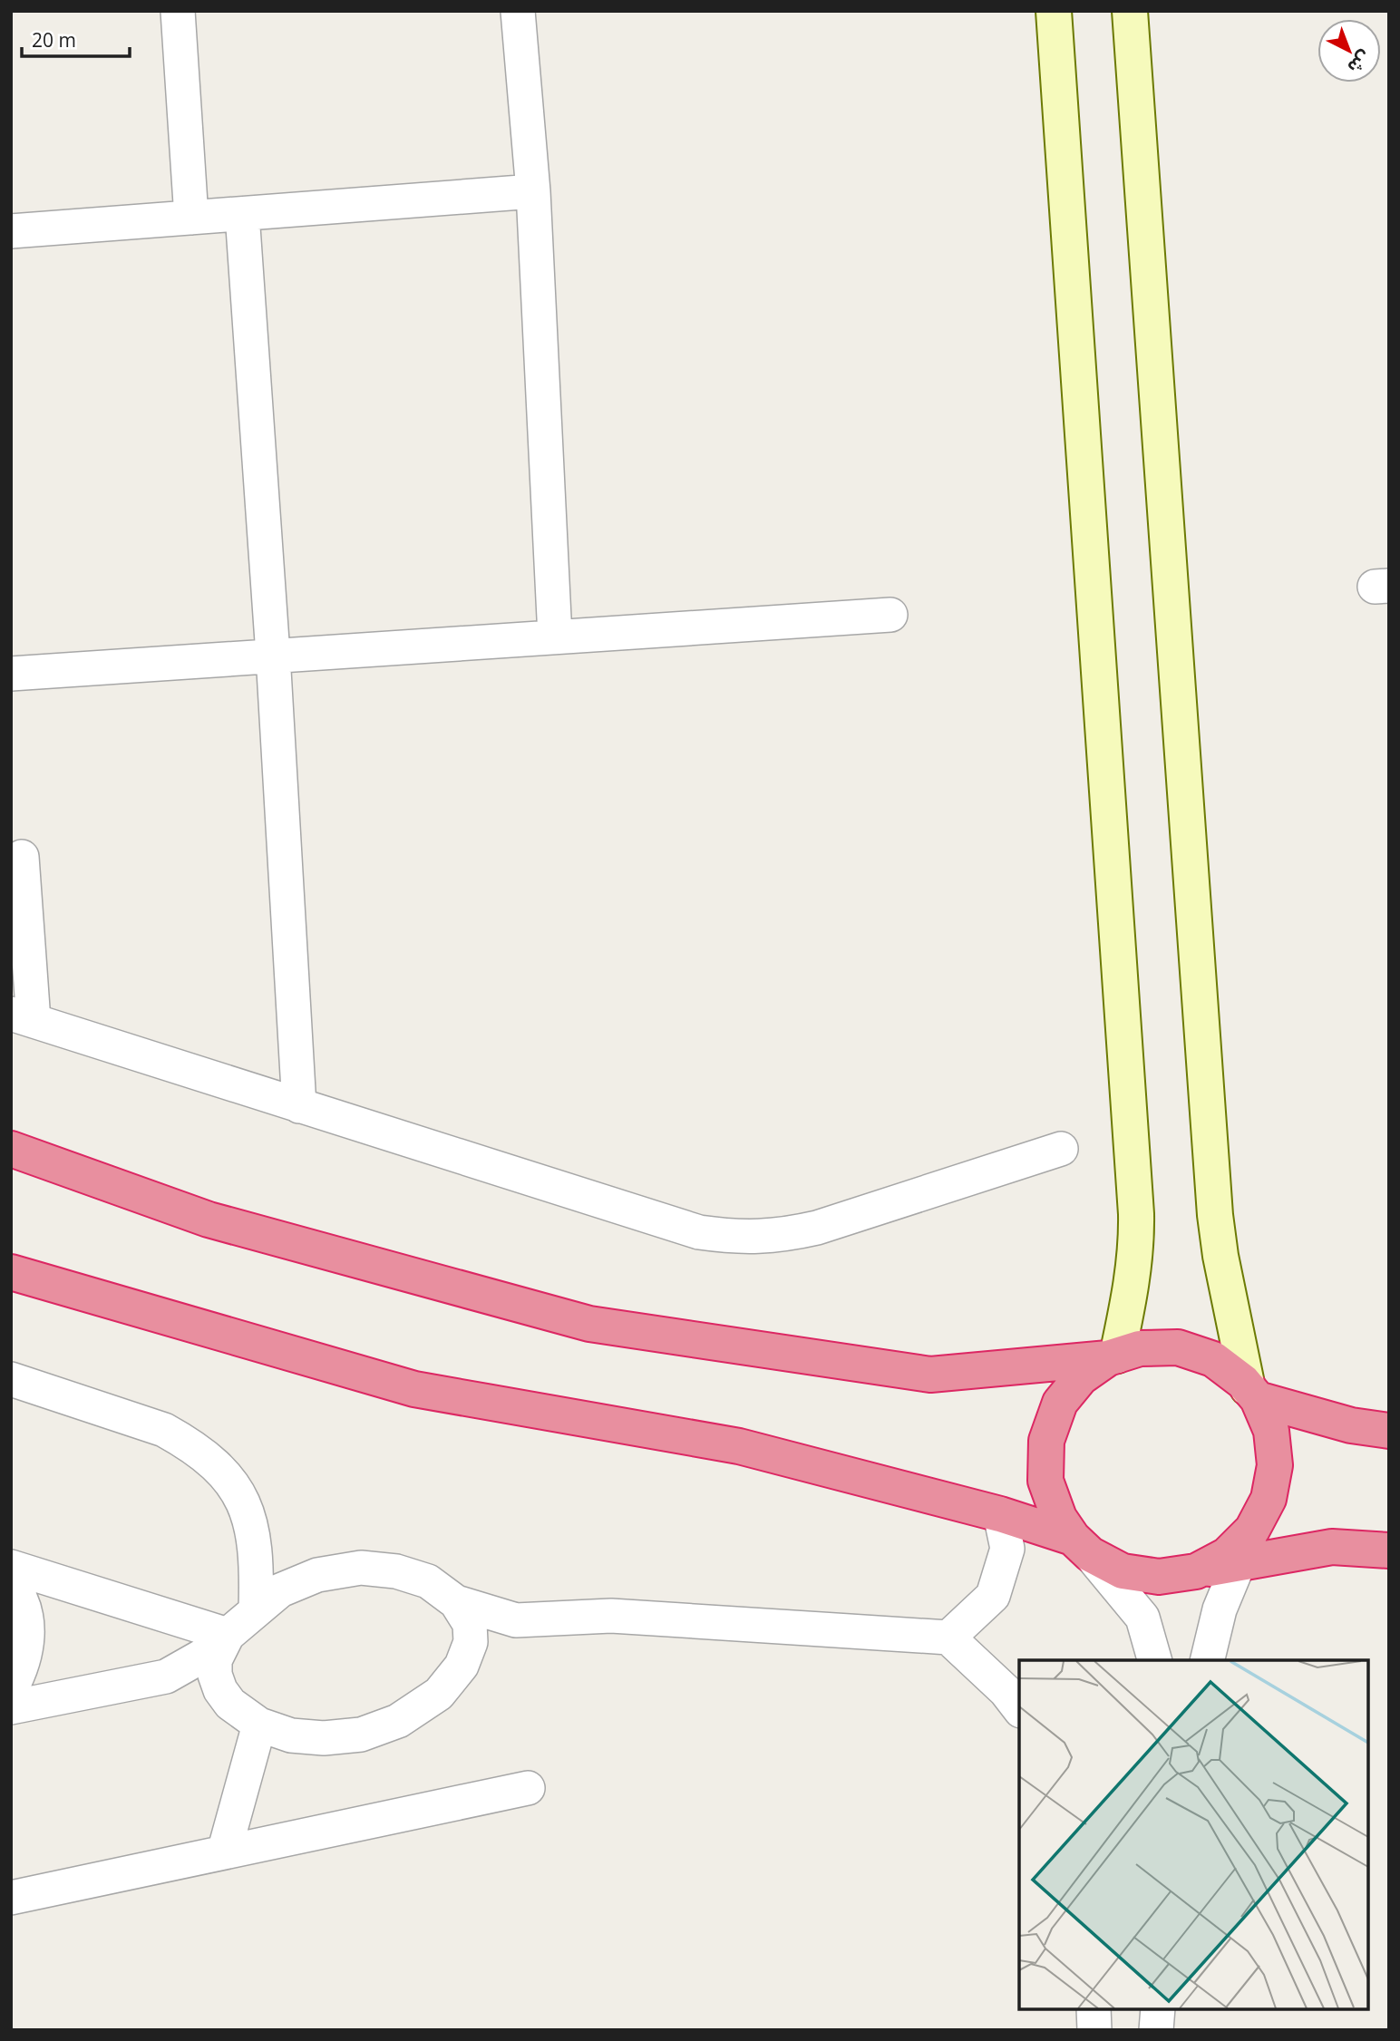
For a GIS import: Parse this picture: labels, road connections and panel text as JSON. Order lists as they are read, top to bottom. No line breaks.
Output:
{"scale_bar":"20 m","north":"bottom right"}
